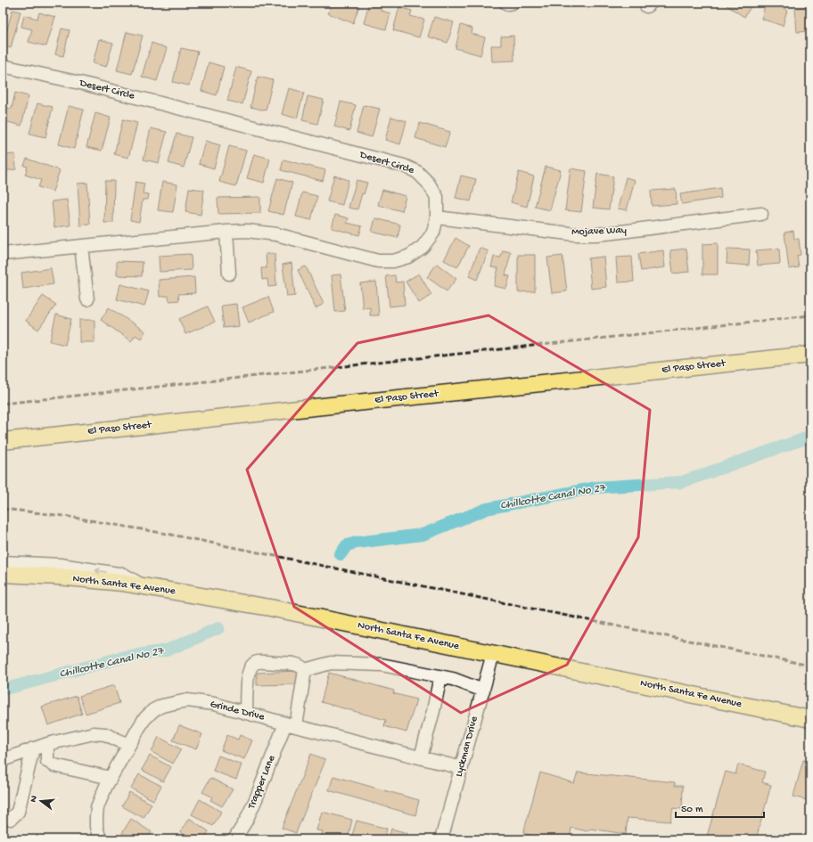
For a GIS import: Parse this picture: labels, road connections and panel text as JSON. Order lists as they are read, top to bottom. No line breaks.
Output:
{"streets":{"main road":["El Paso Street","North Santa Fe Avenue"],"street":["Desert Circle","Mojave Way","Grinde Drive","Lyckman Drive","Trapper Lane"]},"crossings":[["Desert Circle","Mojave Way"],["North Santa Fe Avenue","Lyckman Drive"],["Grinde Drive","Lyckman Drive"],["Grinde Drive","Trapper Lane"]],"water":["Chillcotte Canal No 27"],"scale_bar":"50 m","north":"left"}
